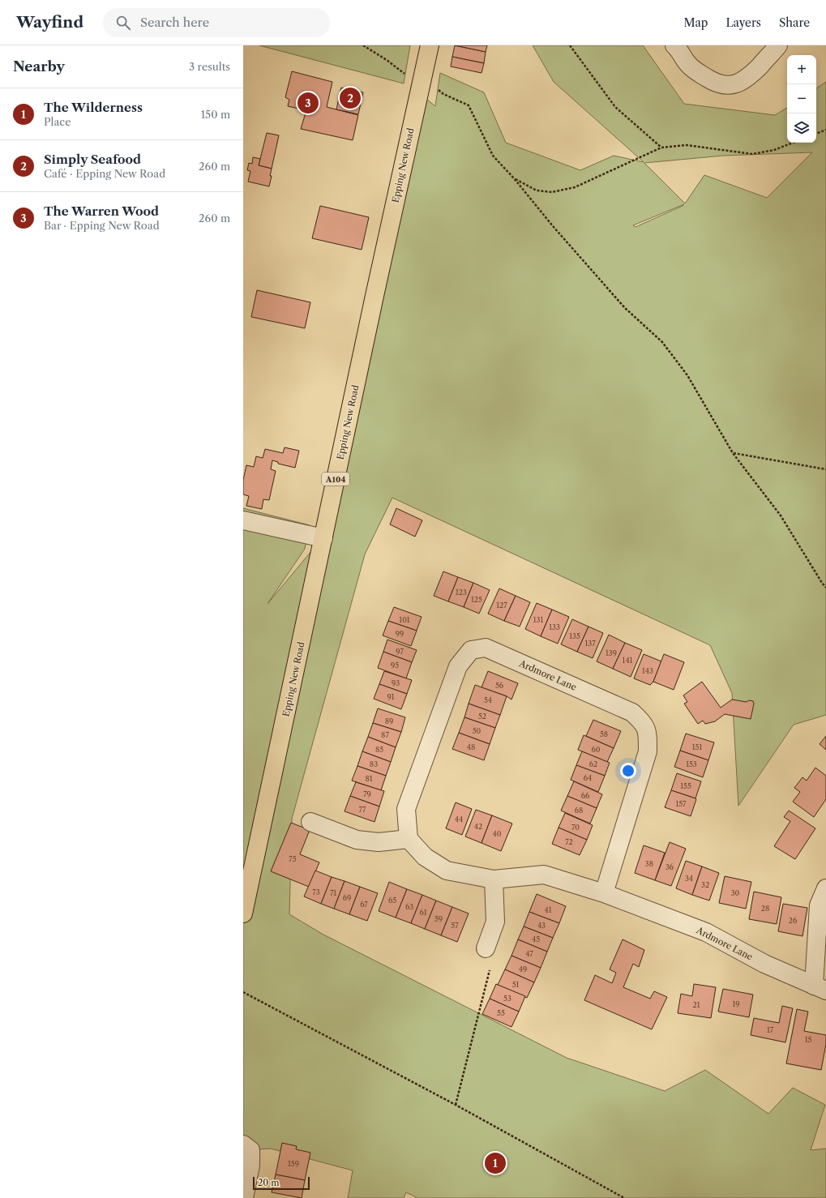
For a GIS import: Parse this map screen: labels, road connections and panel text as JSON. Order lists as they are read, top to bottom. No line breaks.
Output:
{"streets":{"main road":["Epping New Road","A104"],"street":["Ardmore Lane"]},"house_numbers":["123","125","127","101","131","133","99","135","137","97","139","141","95","143","93","56","91","54","52","89","50","58","87","48","151","85","60","83","62","153","64","81","155","79","66","157","77","68","44","42","70","40","72","75","38","36","34","32","73","71","30","69","65","67","63","28","41","61","59","26","57","43","45","47","49","51","53","19","21","55","17","15","159"],"scale_bar":"20 m","page":{"header":"Wayfind","search":"Search here","nav":["Map","Layers","Share"],"heading":["Nearby","3 results"],"map_buttons":["+","−"],"pins":["2","3","1"],"list":[{"mark":"1","name":"The Wilderness","note":"Place","value":"150 m"},{"mark":"2","name":"Simply Seafood","note":"Café · Epping New Road","value":"260 m"},{"mark":"3","name":"The Warren Wood","note":"Bar · Epping New Road","value":"260 m"}],"scale":"20 m"}}
